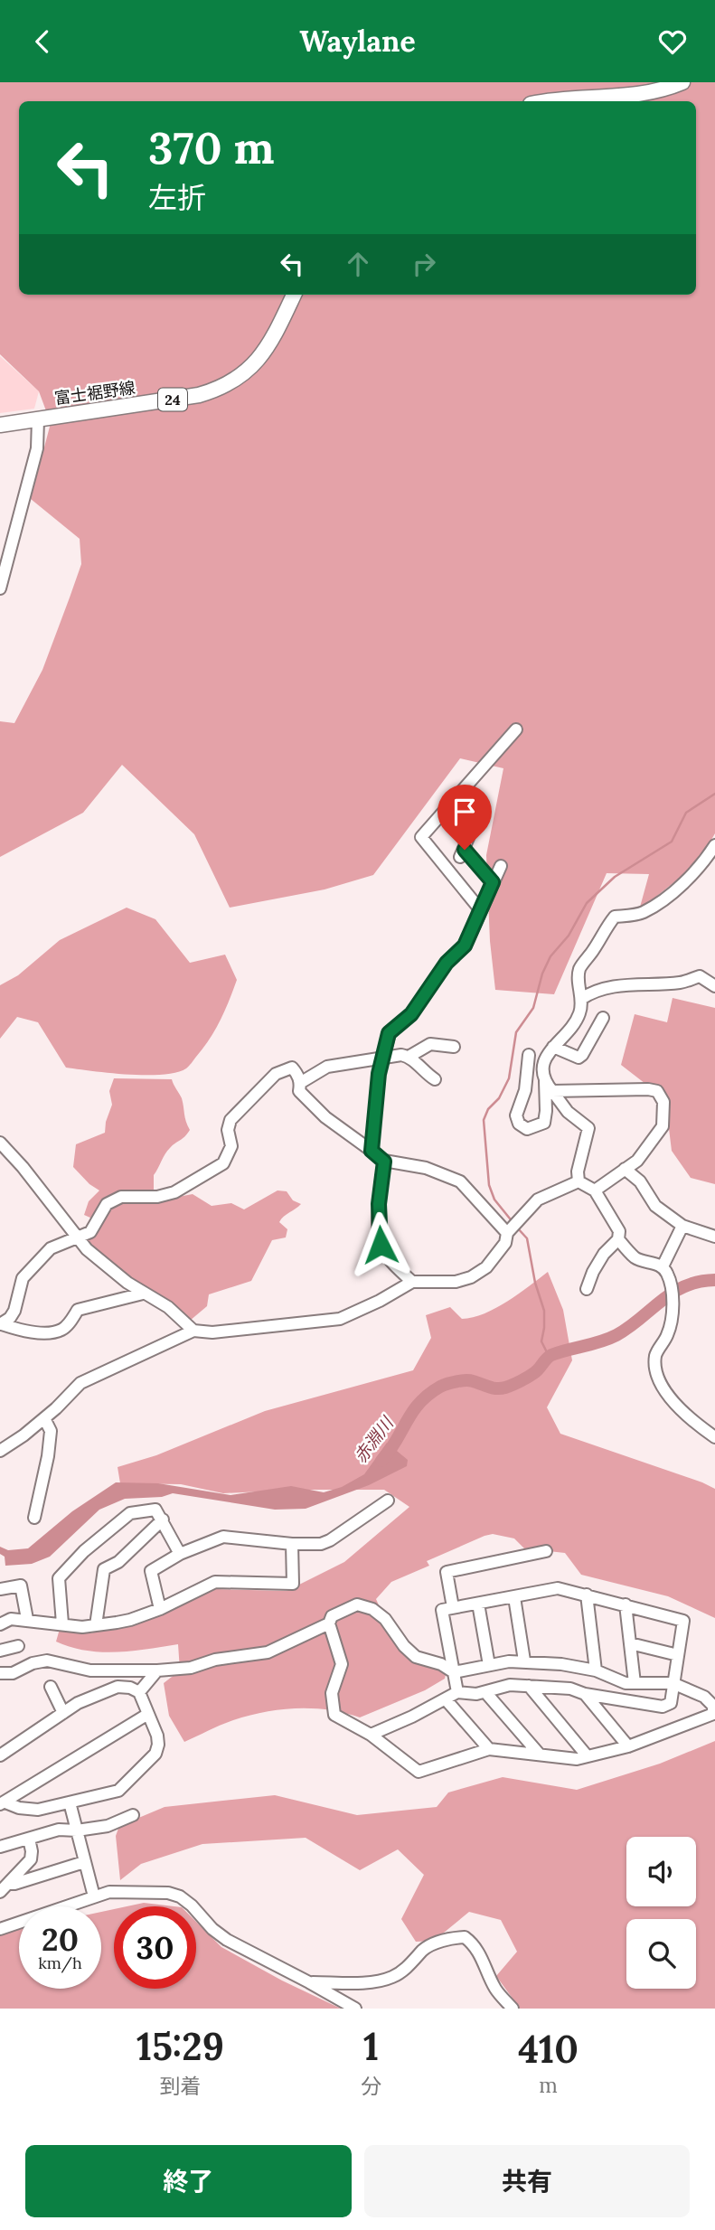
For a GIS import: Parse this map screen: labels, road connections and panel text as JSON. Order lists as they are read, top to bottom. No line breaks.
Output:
{"streets":{"main road":["富士裾野線","24"]},"water":["赤淵川"],"page":{"header":"Waylane","turn":["370 m","左折"],"speed":"20 km/h","limit":"30","eta":["15:29","到着","1","分","410","m"],"buttons":["終了","共有"]}}
